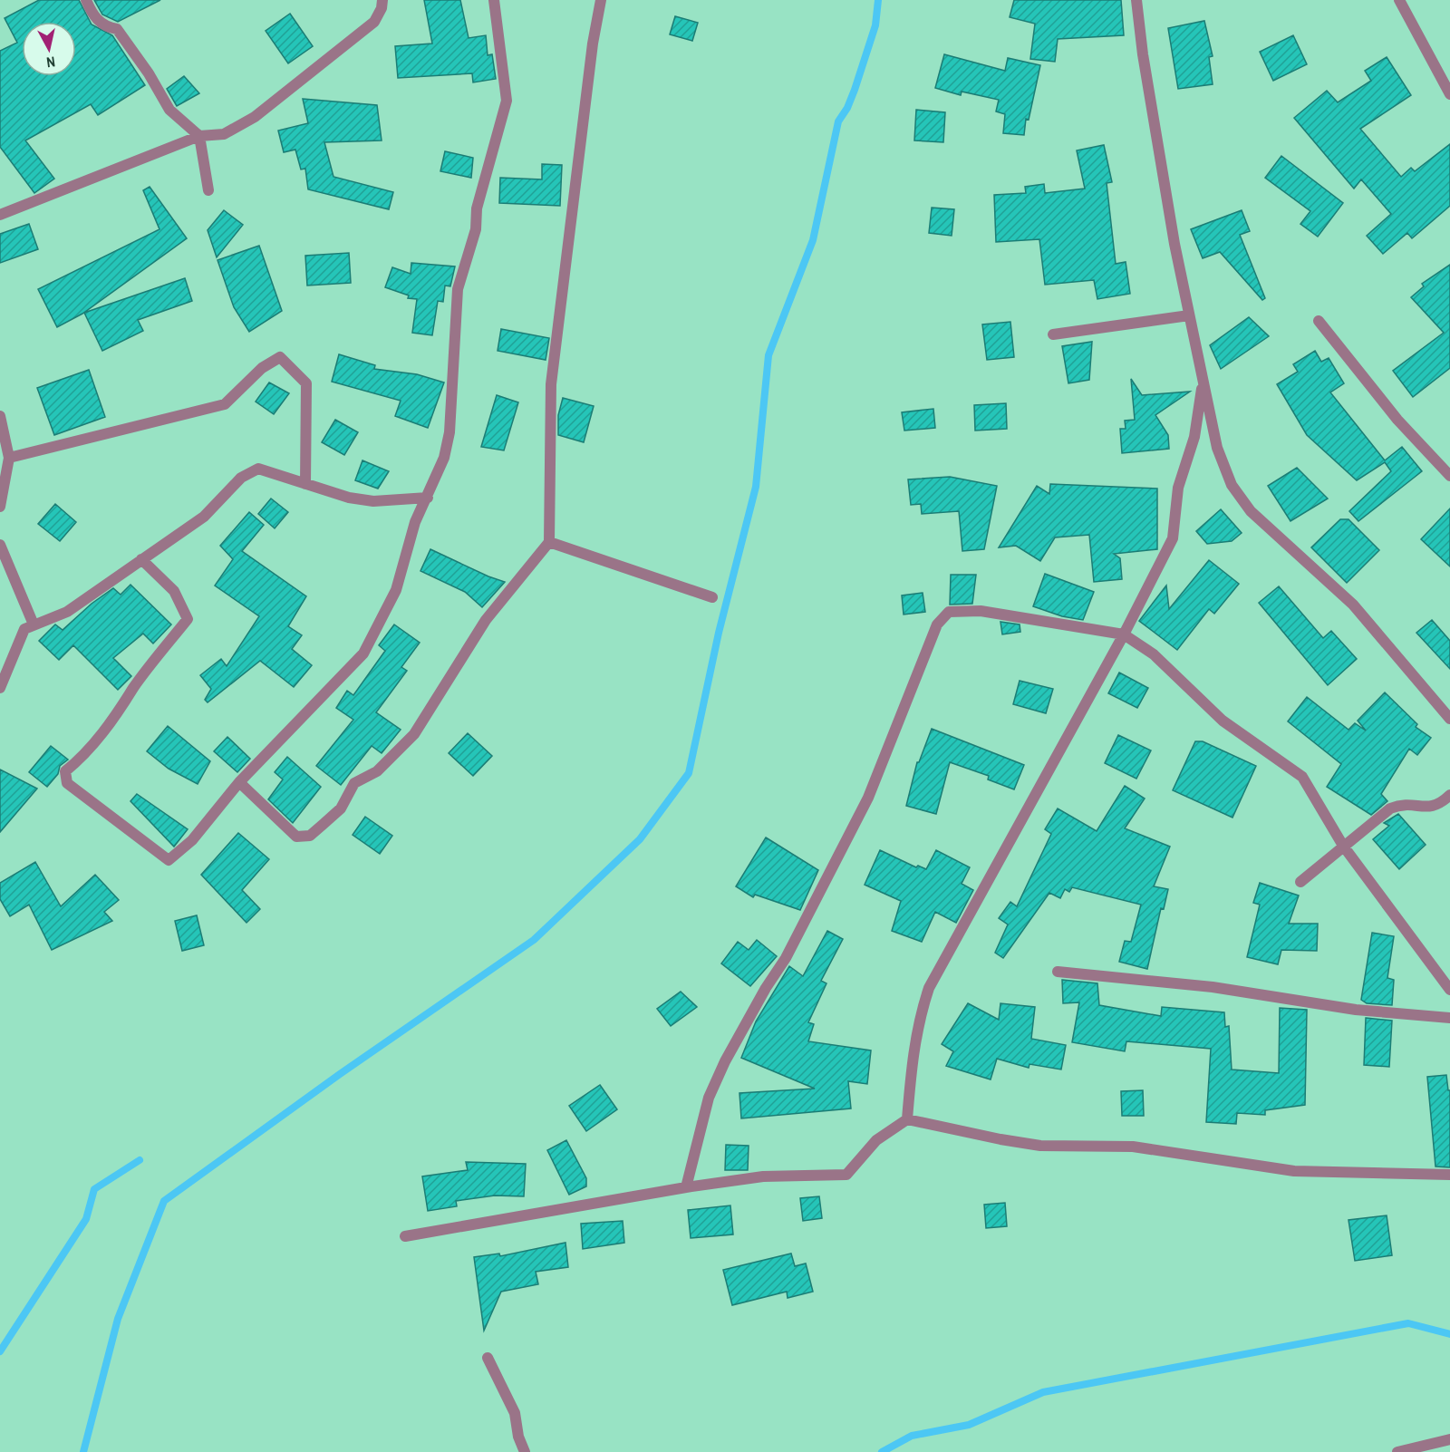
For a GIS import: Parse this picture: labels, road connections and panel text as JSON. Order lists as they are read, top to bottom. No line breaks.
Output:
{"north":"bottom"}
